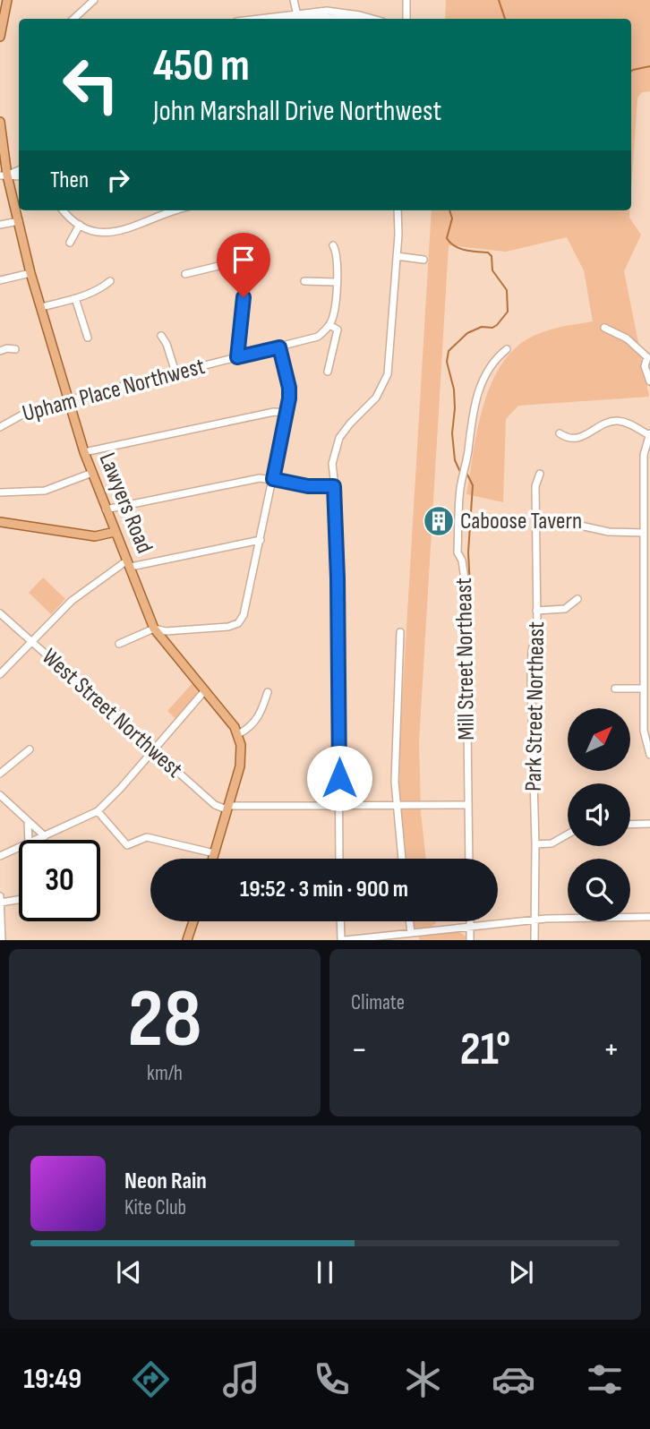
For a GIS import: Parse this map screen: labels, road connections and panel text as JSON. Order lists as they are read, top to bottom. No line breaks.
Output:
{"streets":{"main road":["Lawyers Road"],"street":["Upham Place Northwest","Mill Street Northeast","Park Street Northeast","West Street Northwest"]},"crossings":[["Upham Place Northwest","Lawyers Road"]],"places":{"building":["Caboose Tavern"]},"north":"top right","page":{"turn":["450 m","John Marshall Drive Northwest"],"then":"Then","limit":"30","trip":"19:52 · 3 min · 900 m","tile":[["28","km/h"],"Climate"],"heat":["−","21°","+"],"song":["Neon Rain","Kite Club"],"tabs":"19:49"}}
